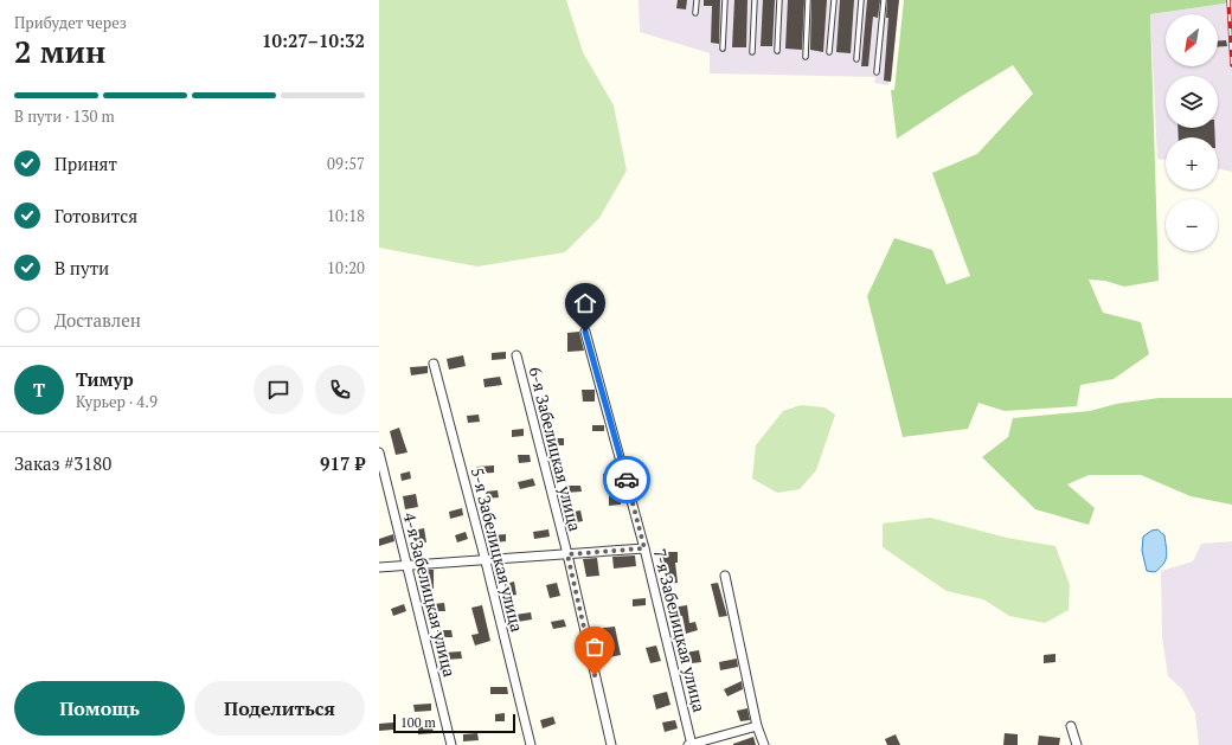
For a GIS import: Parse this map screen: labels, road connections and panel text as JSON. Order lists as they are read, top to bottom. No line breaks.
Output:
{"streets":{"street":["6-я Забелицкая улица","5-я Забелицкая улица","4-я Забелицкая улица","7-я Забелицкая улица"]},"scale_bar":"100 m","north":"bottom left","page":{"heading":["2 мин","Прибудет через","10:27–10:32"],"panel":["Тимур","Курьер · 4.9","Заказ #3180","917 ₽"],"map_buttons":["+","−"],"bar":"В пути · 130 m","list":[["Принят","09:57"],["Готовится","10:18"],["В пути","10:20"],"Доставлен"],"round":"Т","buttons":["Помощь","Поделиться"],"scale":"100 m"}}
